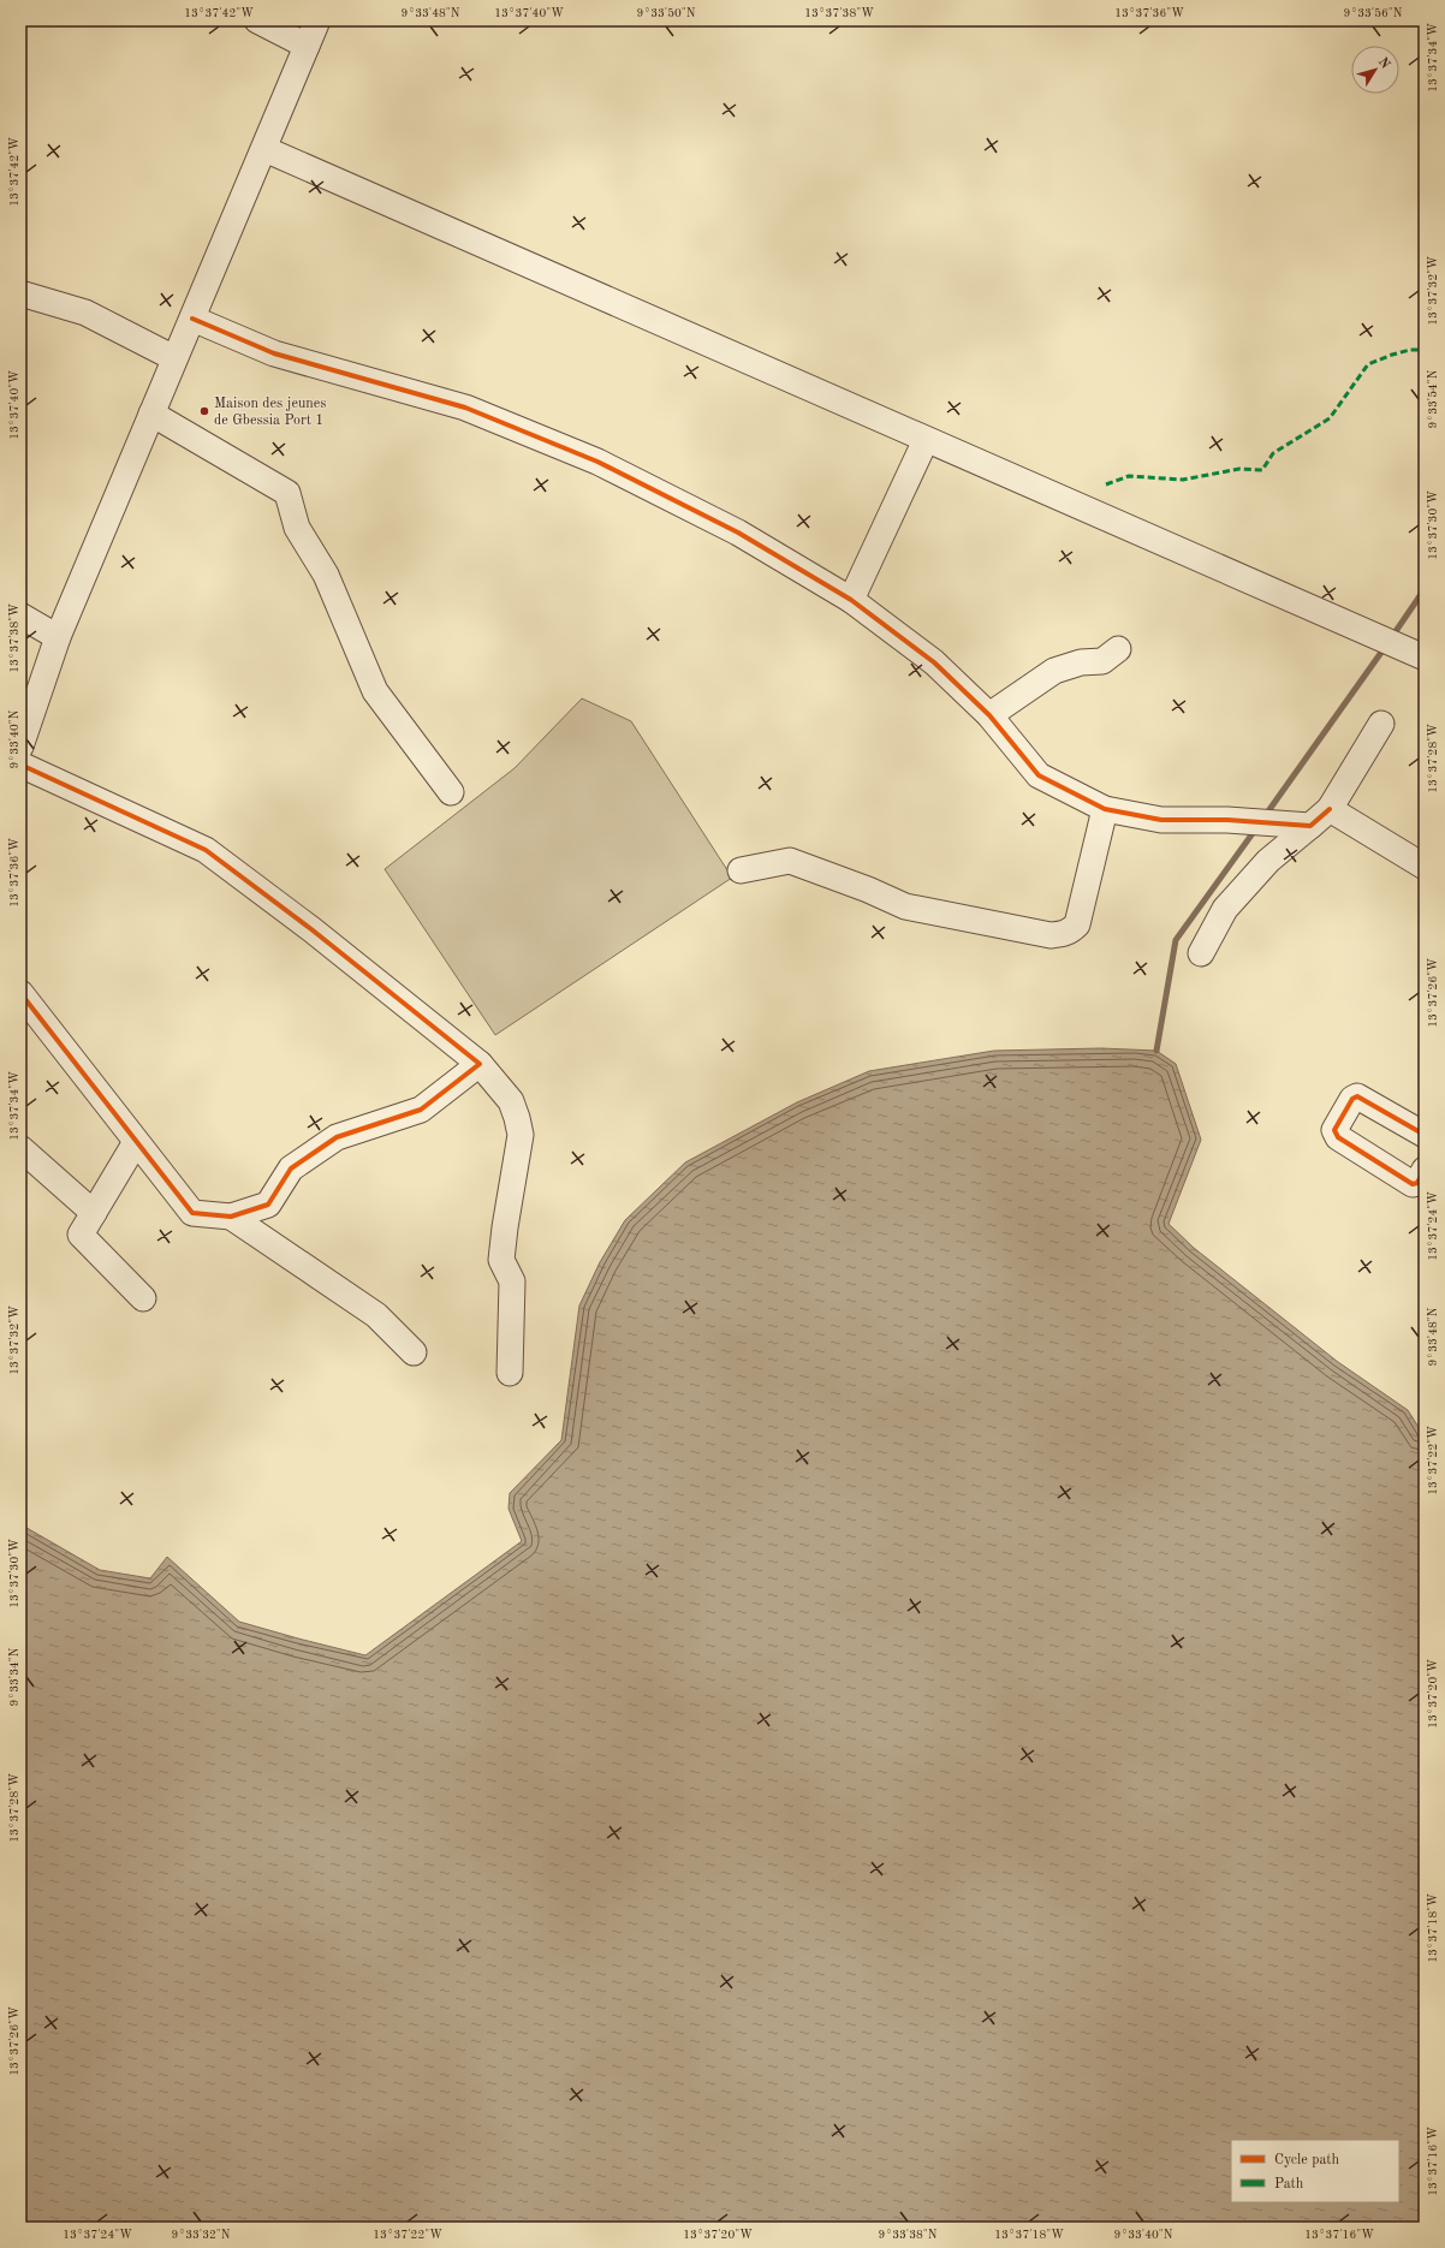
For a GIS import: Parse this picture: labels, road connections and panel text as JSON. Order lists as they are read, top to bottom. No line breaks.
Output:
{"places":["Maison des jeunes de Gbessia Port 1"],"legend":["Cycle path","Path"],"north":"top right","coordinates":["13°37'42\"W","9°33'48\"N","13°37'40\"W","9°33'50\"N","13°37'38\"W","13°37'36\"W","9°33'56\"N","13°37'34\"W","13°37'32\"W","9°33'54\"N","13°37'30\"W","9°33'40\"N","13°37'28\"W","13°37'26\"W","13°37'24\"W","13°37'22\"W","9°33'34\"N","13°37'20\"W","13°37'18\"W","13°37'16\"W","9°33'32\"N","9°33'38\"N"]}
